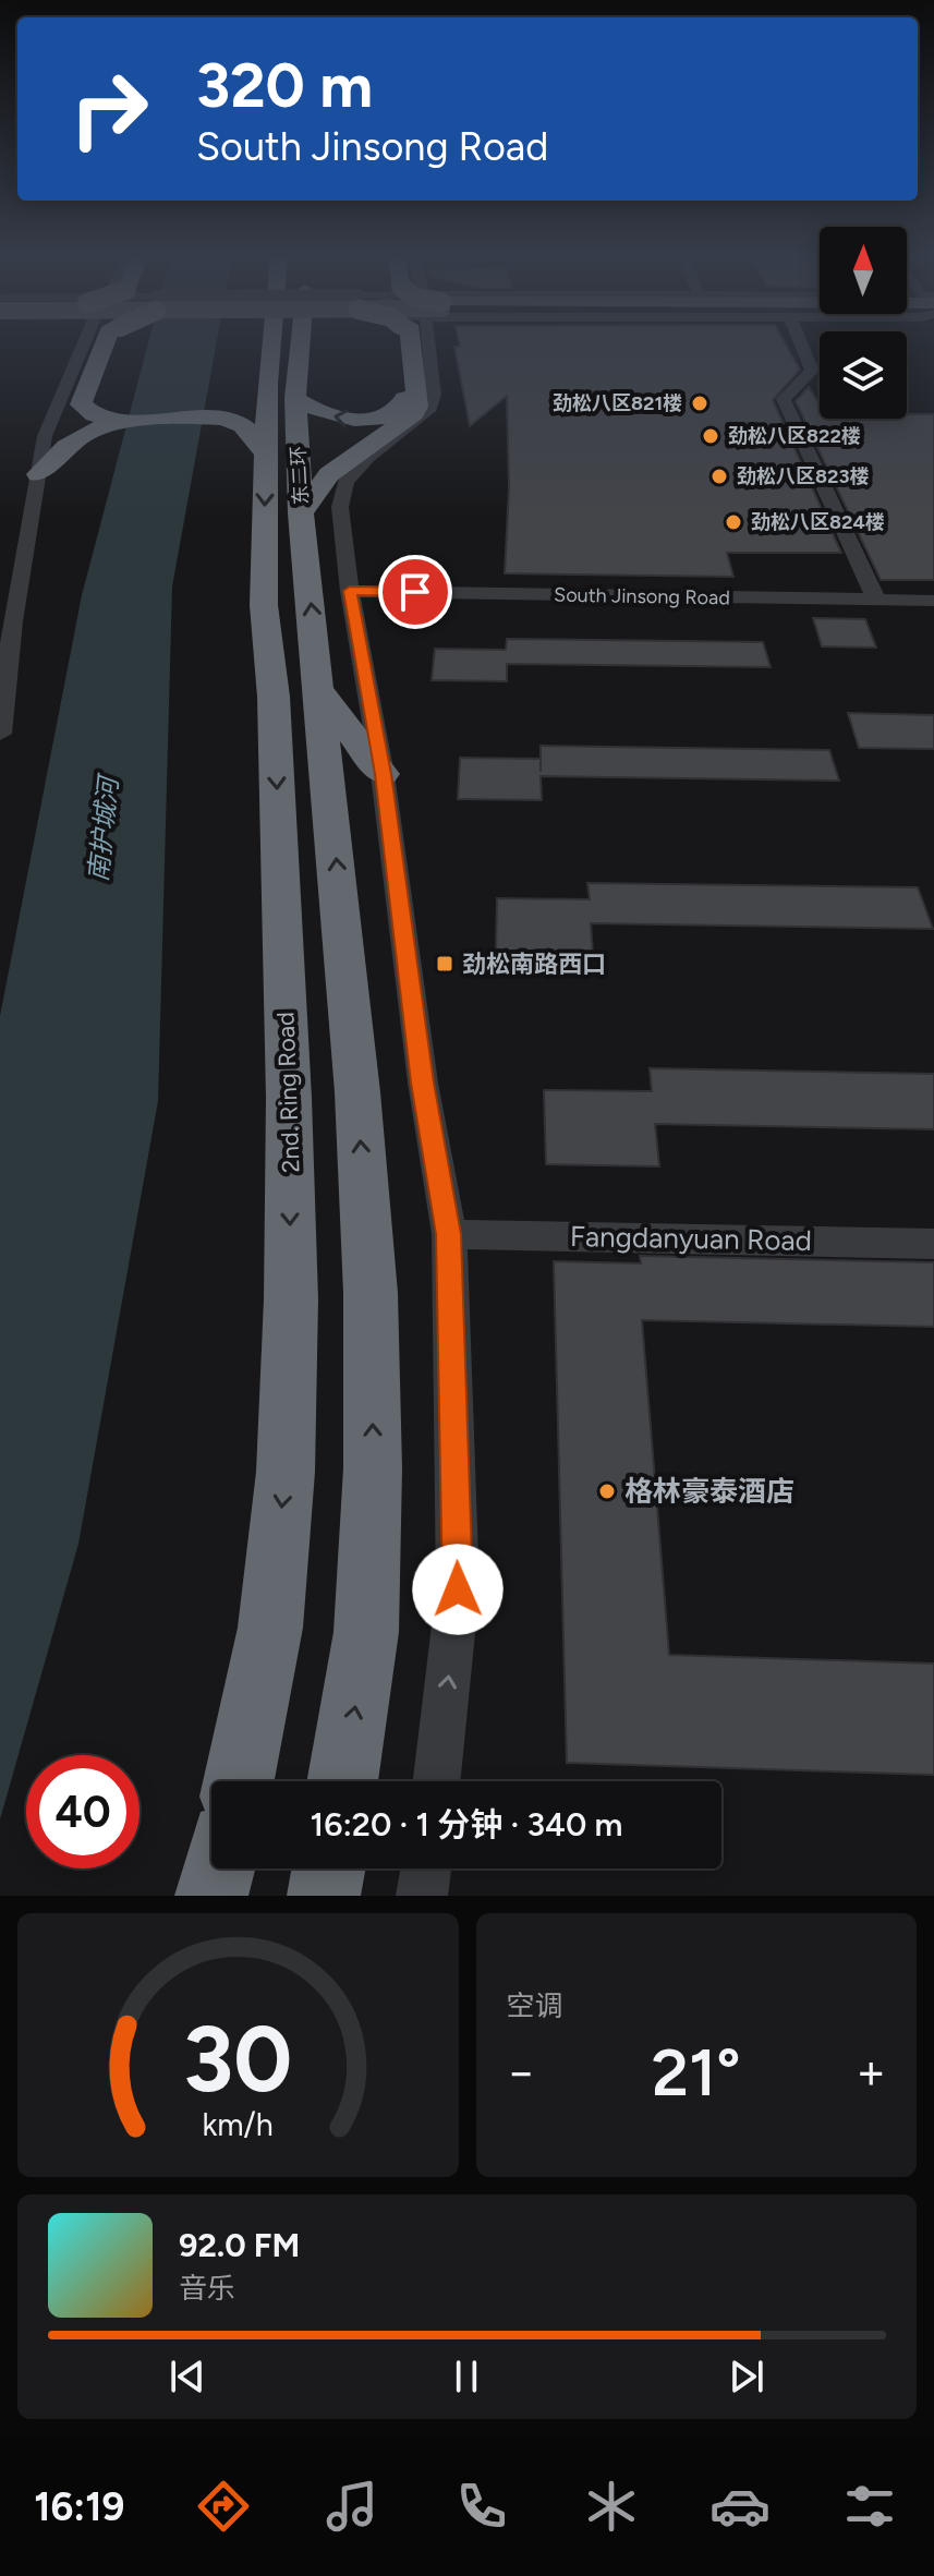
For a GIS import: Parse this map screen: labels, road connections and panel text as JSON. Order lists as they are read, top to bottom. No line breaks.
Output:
{"streets":{"highway":["东二环","2nd. Ring Road"],"street":["South Jinsong Road","Fangdanyuan Road"]},"crossings":[["东二环","2nd. Ring Road"]],"one_way":["东二环"],"water":["南护城河"],"places":{"other":["劲松八区821楼","劲松八区822楼","劲松八区823楼","劲松八区824楼","格林豪泰酒店"],"transit":["劲松南路西口"]},"north":"top","page":{"turn":["320 m","South Jinsong Road"],"limit":"40","trip":"16:20 · 1 分钟 · 340 m","tile":"空调","heat":["−","21°","+"],"song":["92.0 FM","音乐"],"tabs":"16:19","gauge":["30","km/h"]}}
